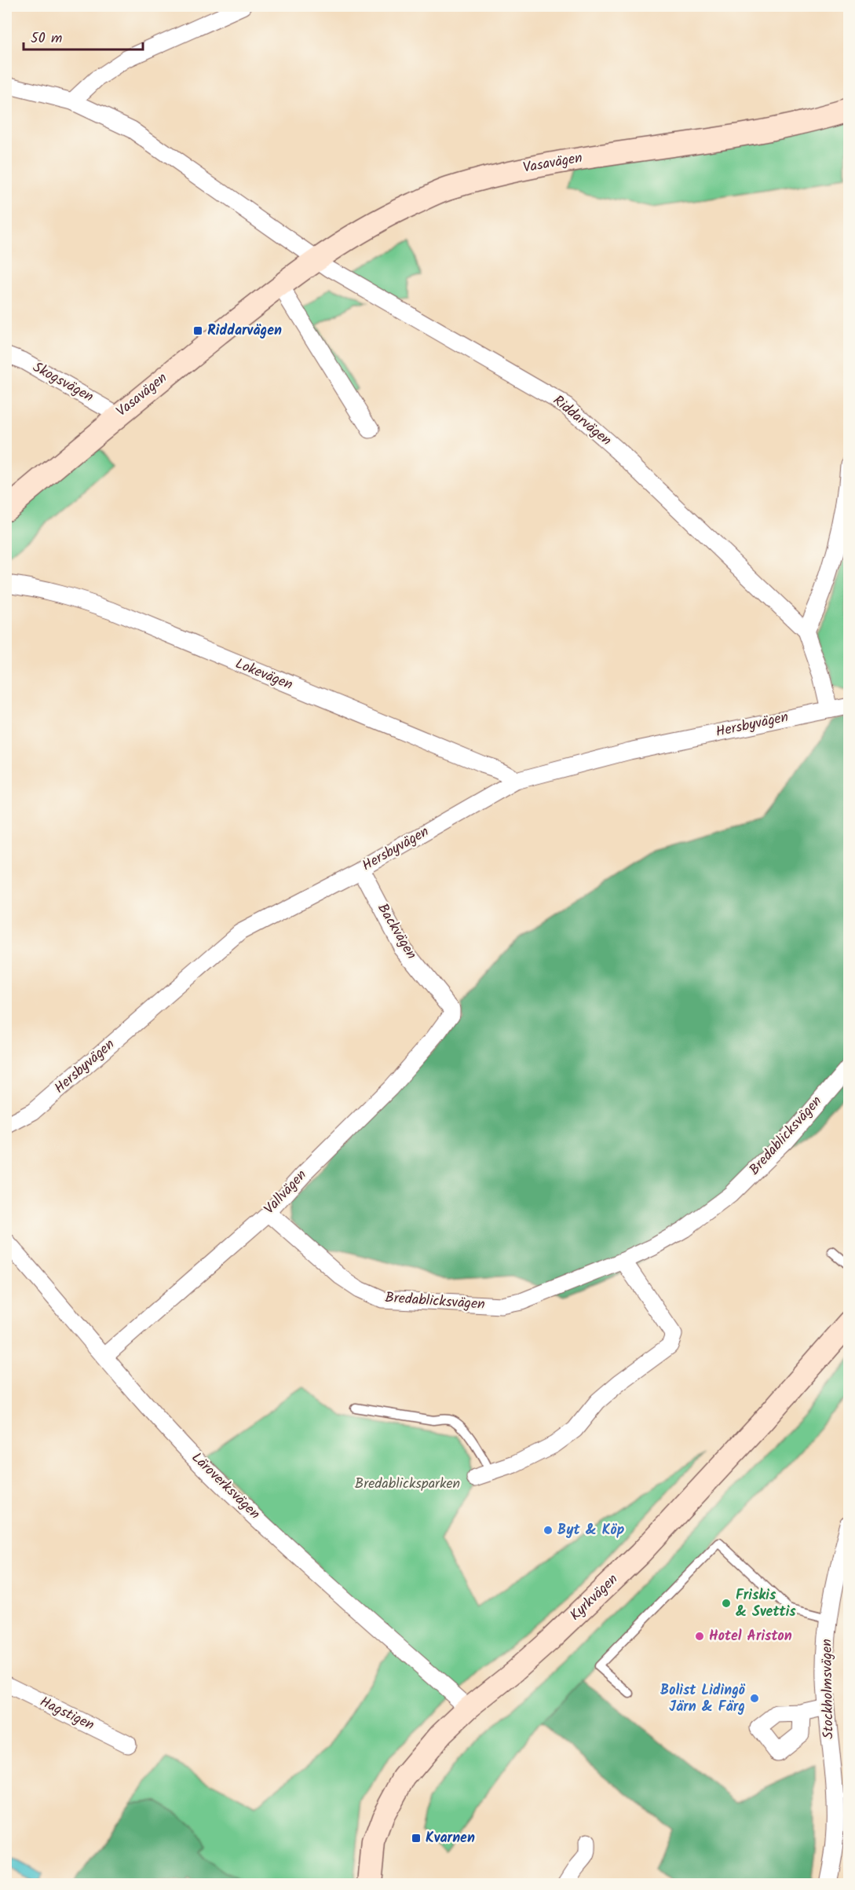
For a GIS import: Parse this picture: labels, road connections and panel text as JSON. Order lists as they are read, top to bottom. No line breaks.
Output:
{"streets":{"street":["Vasavägen","Skogsvägen","Riddarvägen","Lokevägen","Hersbyvägen","Backvägen","Bredablicksvägen","Vallvägen","Läroverksvägen","Kyrkvägen","Stockholmsvägen","Hagstigen"]},"crossings":[["Vasavägen","Skogsvägen"],["Vasavägen","Riddarvägen"],["Riddarvägen","Hersbyvägen"],["Lokevägen","Hersbyvägen"],["Hersbyvägen","Backvägen"],["Backvägen","Vallvägen"],["Bredablicksvägen","Vallvägen"],["Vallvägen","Läroverksvägen"],["Läroverksvägen","Kyrkvägen"]],"parks":["Bredablicksparken"],"places":{"transit":["Riddarvägen","Kvarnen"],"other":["Byt & Köp","Friskis & Svettis","Hotel Ariston","Bolist Lidingö Järn & Färg"]},"scale_bar":"50 m"}
